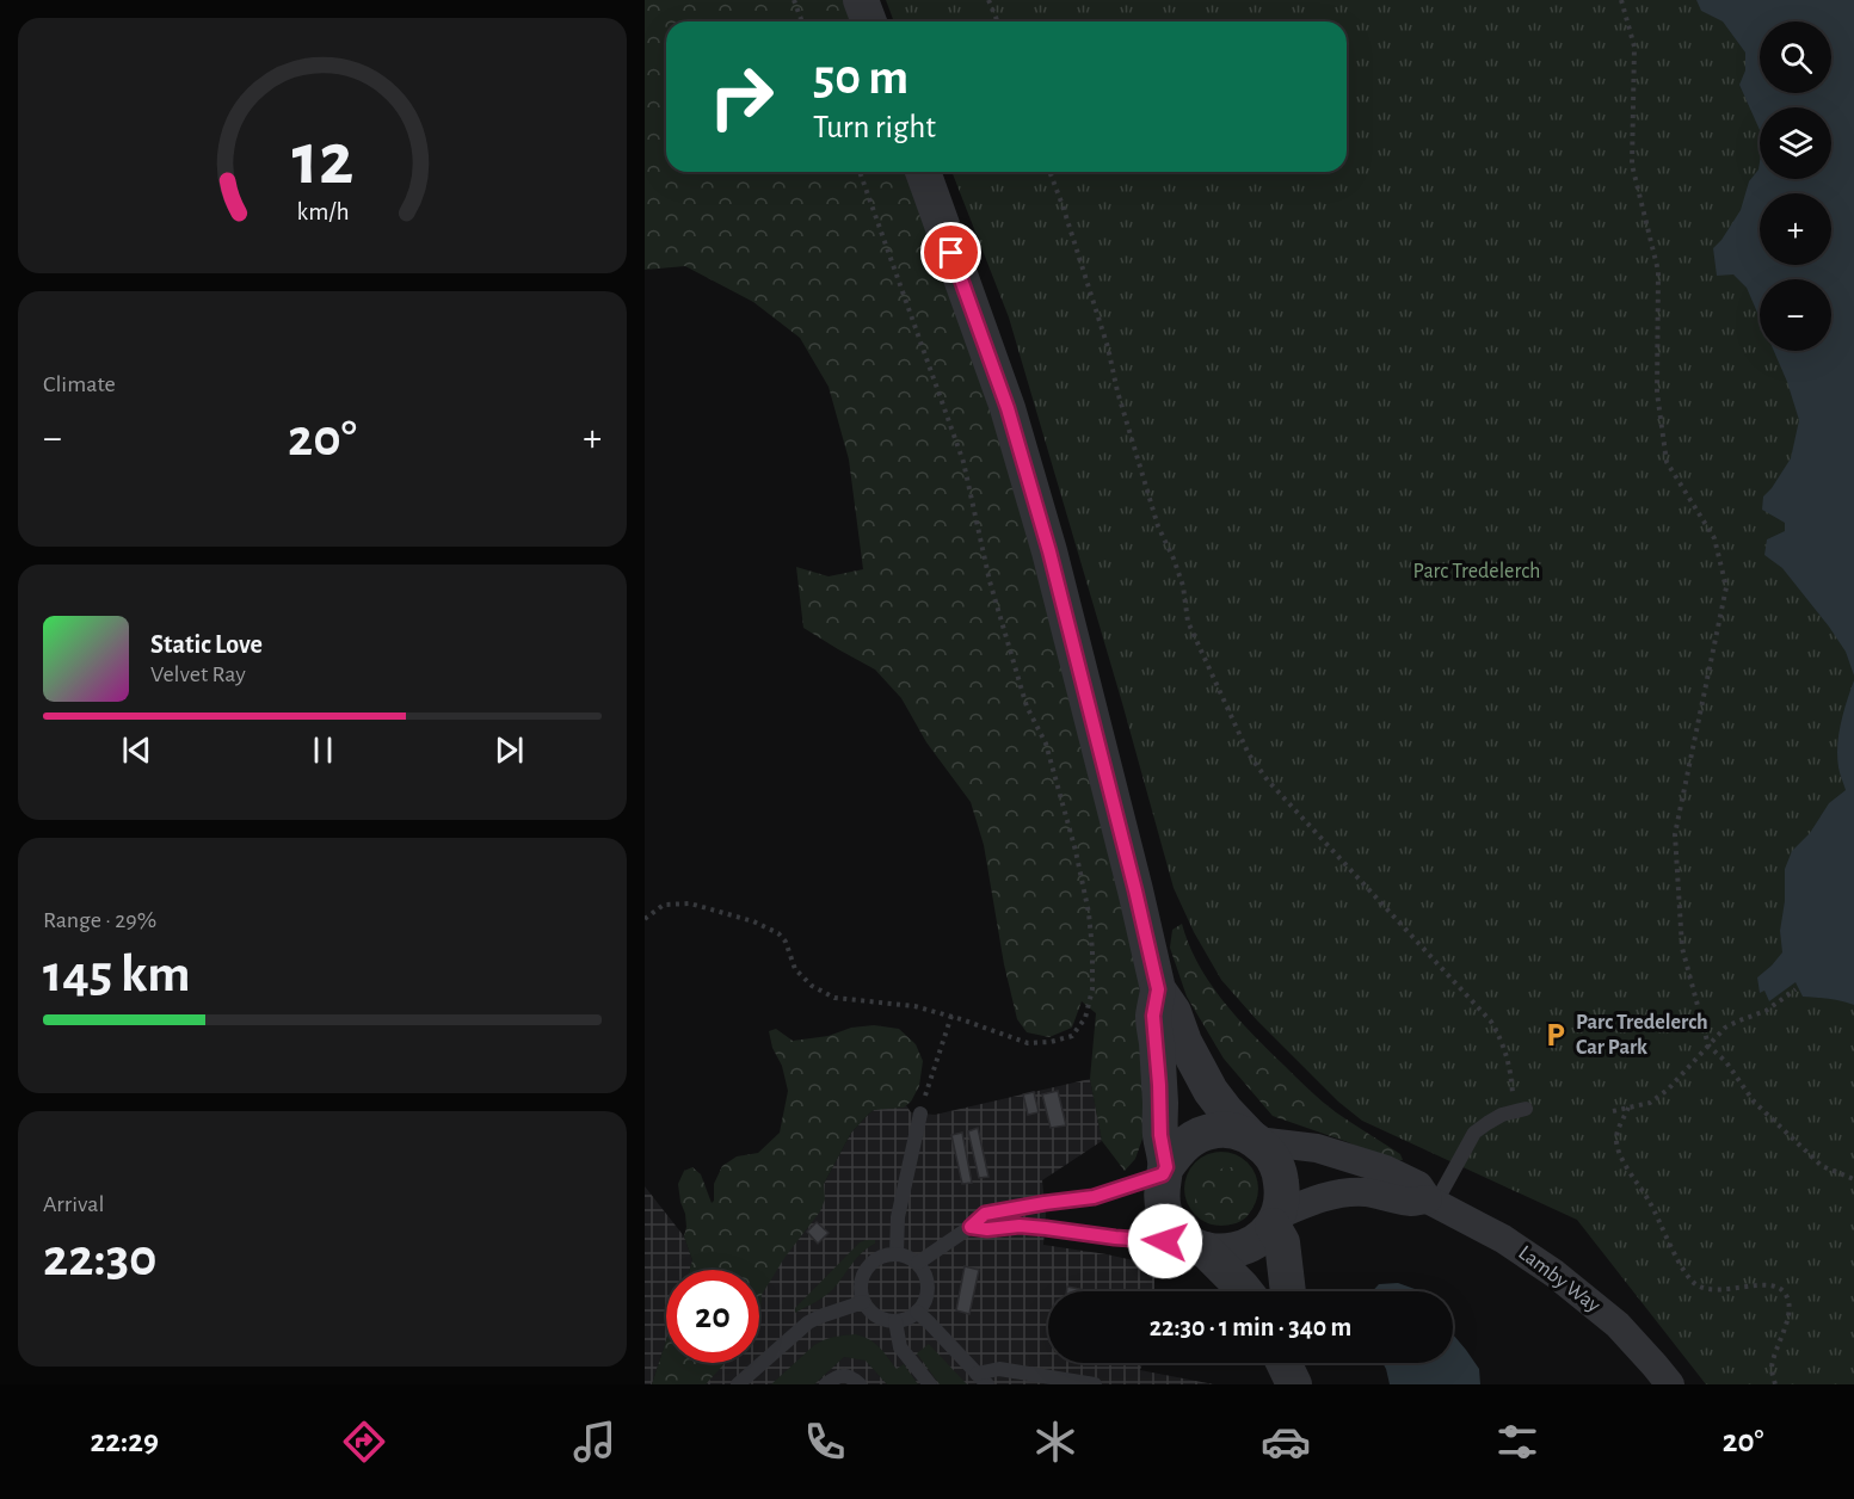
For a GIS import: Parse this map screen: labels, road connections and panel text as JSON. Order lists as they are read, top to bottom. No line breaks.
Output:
{"streets":{"street":["Lamby Way"]},"parks":["Parc Tredelerch"],"places":{"parking":["Parc Tredelerch Car Park"]},"page":{"map_buttons":["+","−"],"turn":["50 m","Turn right"],"tile":["Climate",["Range · 29%","145 km"],["Arrival","22:30"]],"heat":["−","20°","+"],"song":["Static Love","Velvet Ray"],"limit":"20","trip":"22:30 · 1 min · 340 m","tabs":["22:29","20°"],"gauge":["12","km/h"]}}
